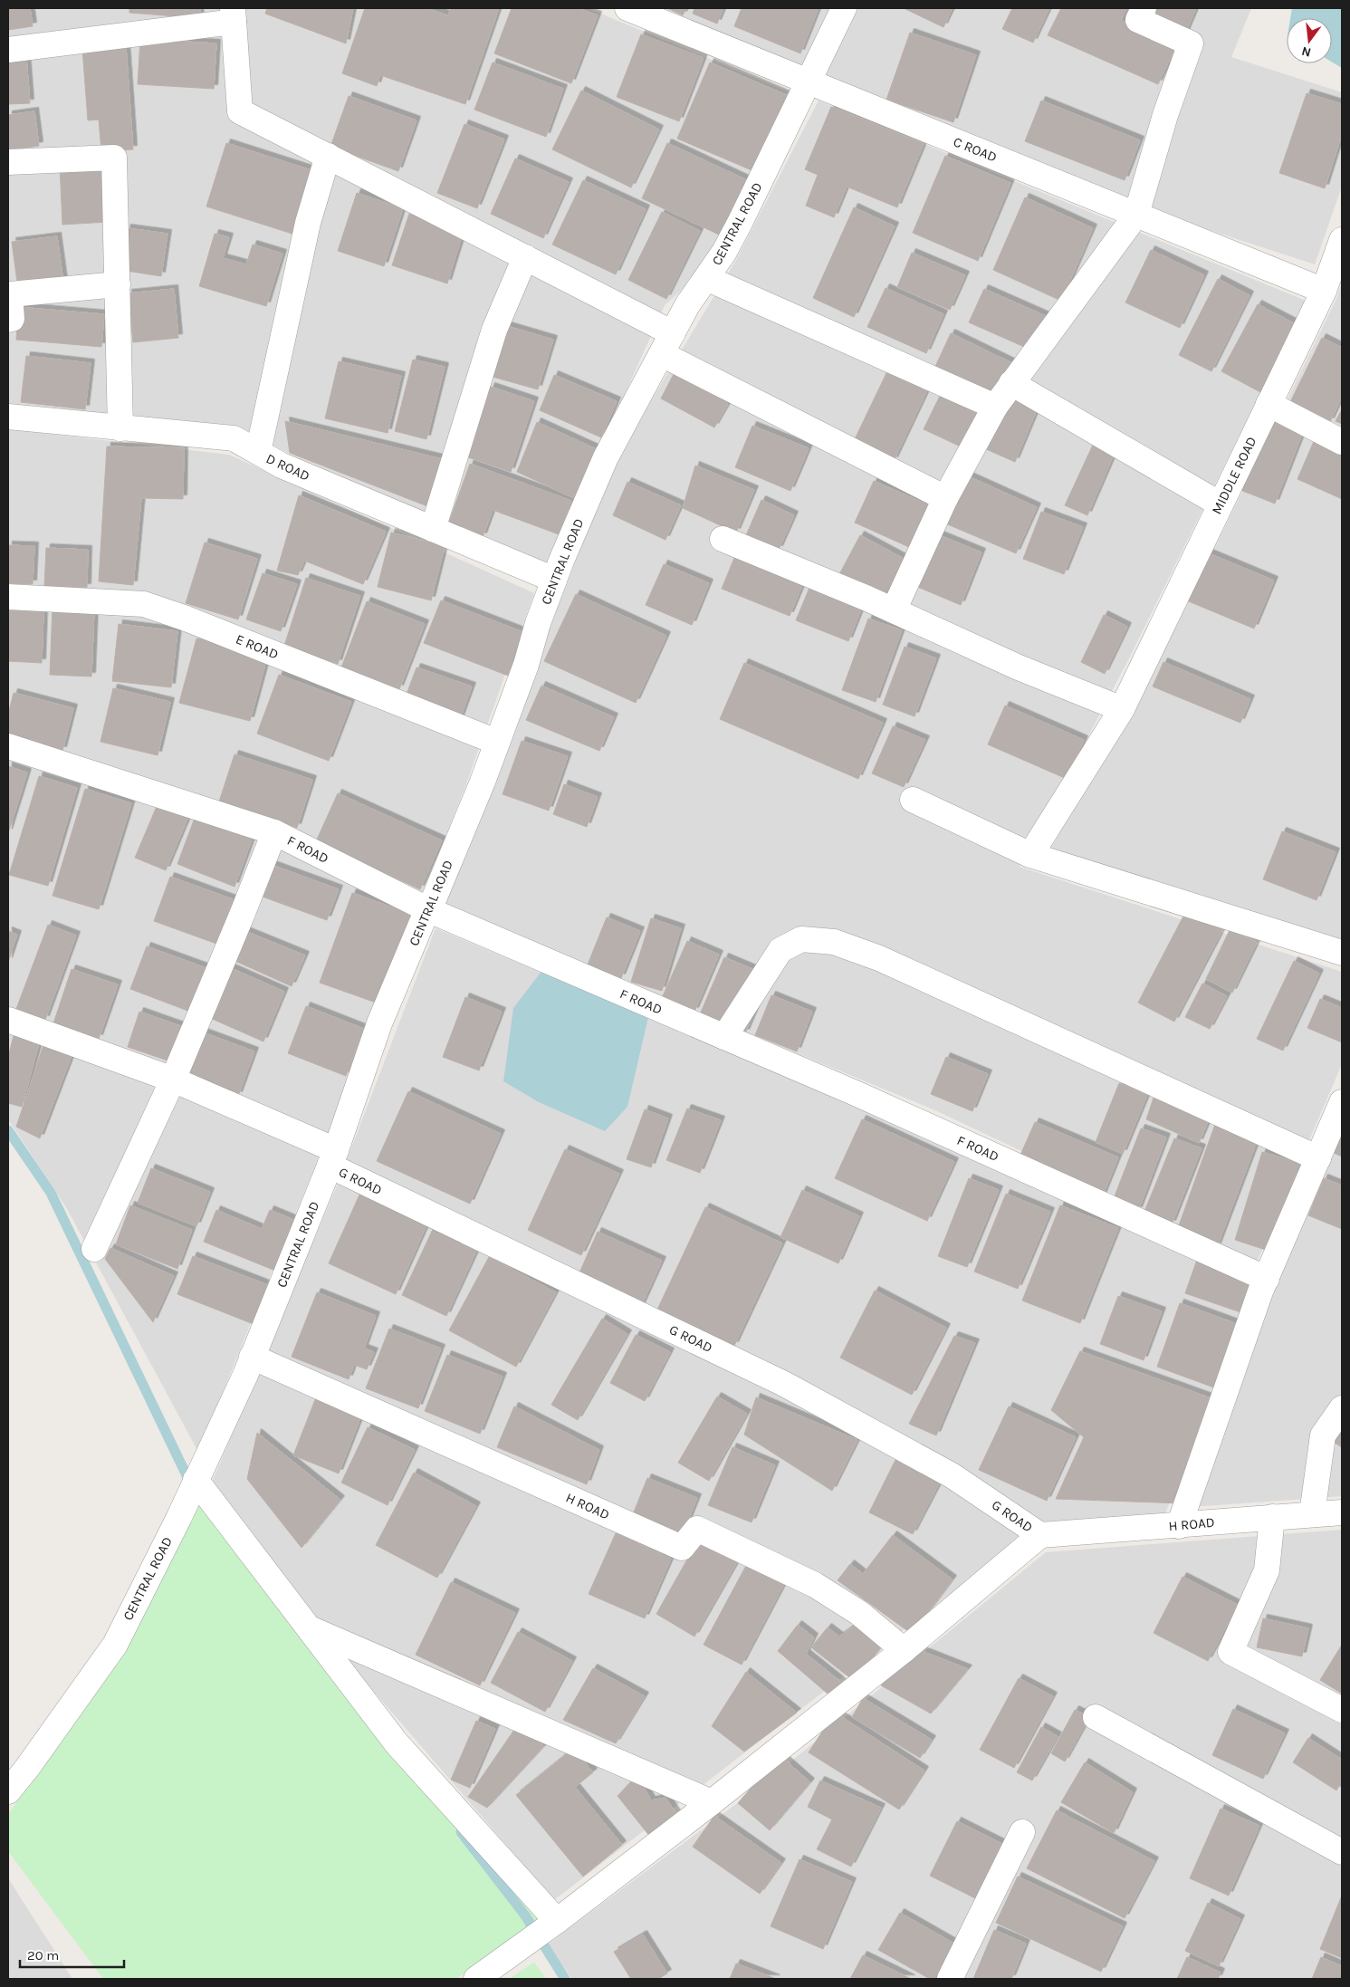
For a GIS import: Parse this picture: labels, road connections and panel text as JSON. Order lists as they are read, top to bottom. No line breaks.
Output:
{"streets":{"street":["C ROAD","CENTRAL ROAD","D ROAD","MIDDLE ROAD","E ROAD","F ROAD","G ROAD","H ROAD"]},"crossings":[["C ROAD","CENTRAL ROAD"],["C ROAD","MIDDLE ROAD"],["CENTRAL ROAD","D ROAD"],["CENTRAL ROAD","E ROAD"],["CENTRAL ROAD","F ROAD"],["CENTRAL ROAD","G ROAD"],["CENTRAL ROAD","H ROAD"],["G ROAD","H ROAD"]],"scale_bar":"20 m","north":"bottom"}
